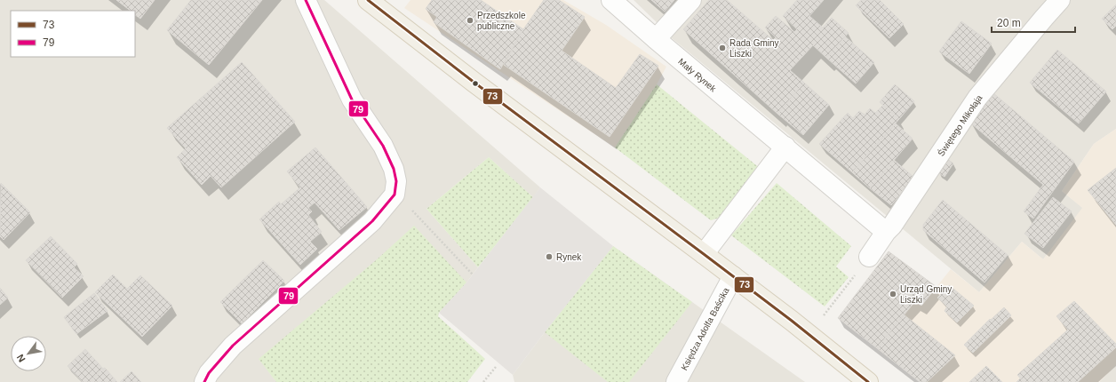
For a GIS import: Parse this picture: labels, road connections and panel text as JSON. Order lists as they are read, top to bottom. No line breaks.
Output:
{"streets":{"street":["Mały Rynek","Świętego Mikołaja","Księdza Adolfa Baścika"]},"crossings":[["Mały Rynek","Świętego Mikołaja"]],"places":["Przedszkole publiczne","Rada Gminy Liszki","Rynek","Urząd Gminy Liszki"],"lines":["transit line 73","transit line 79"],"legend":["73","79"],"scale_bar":"20 m","north":"bottom left"}
